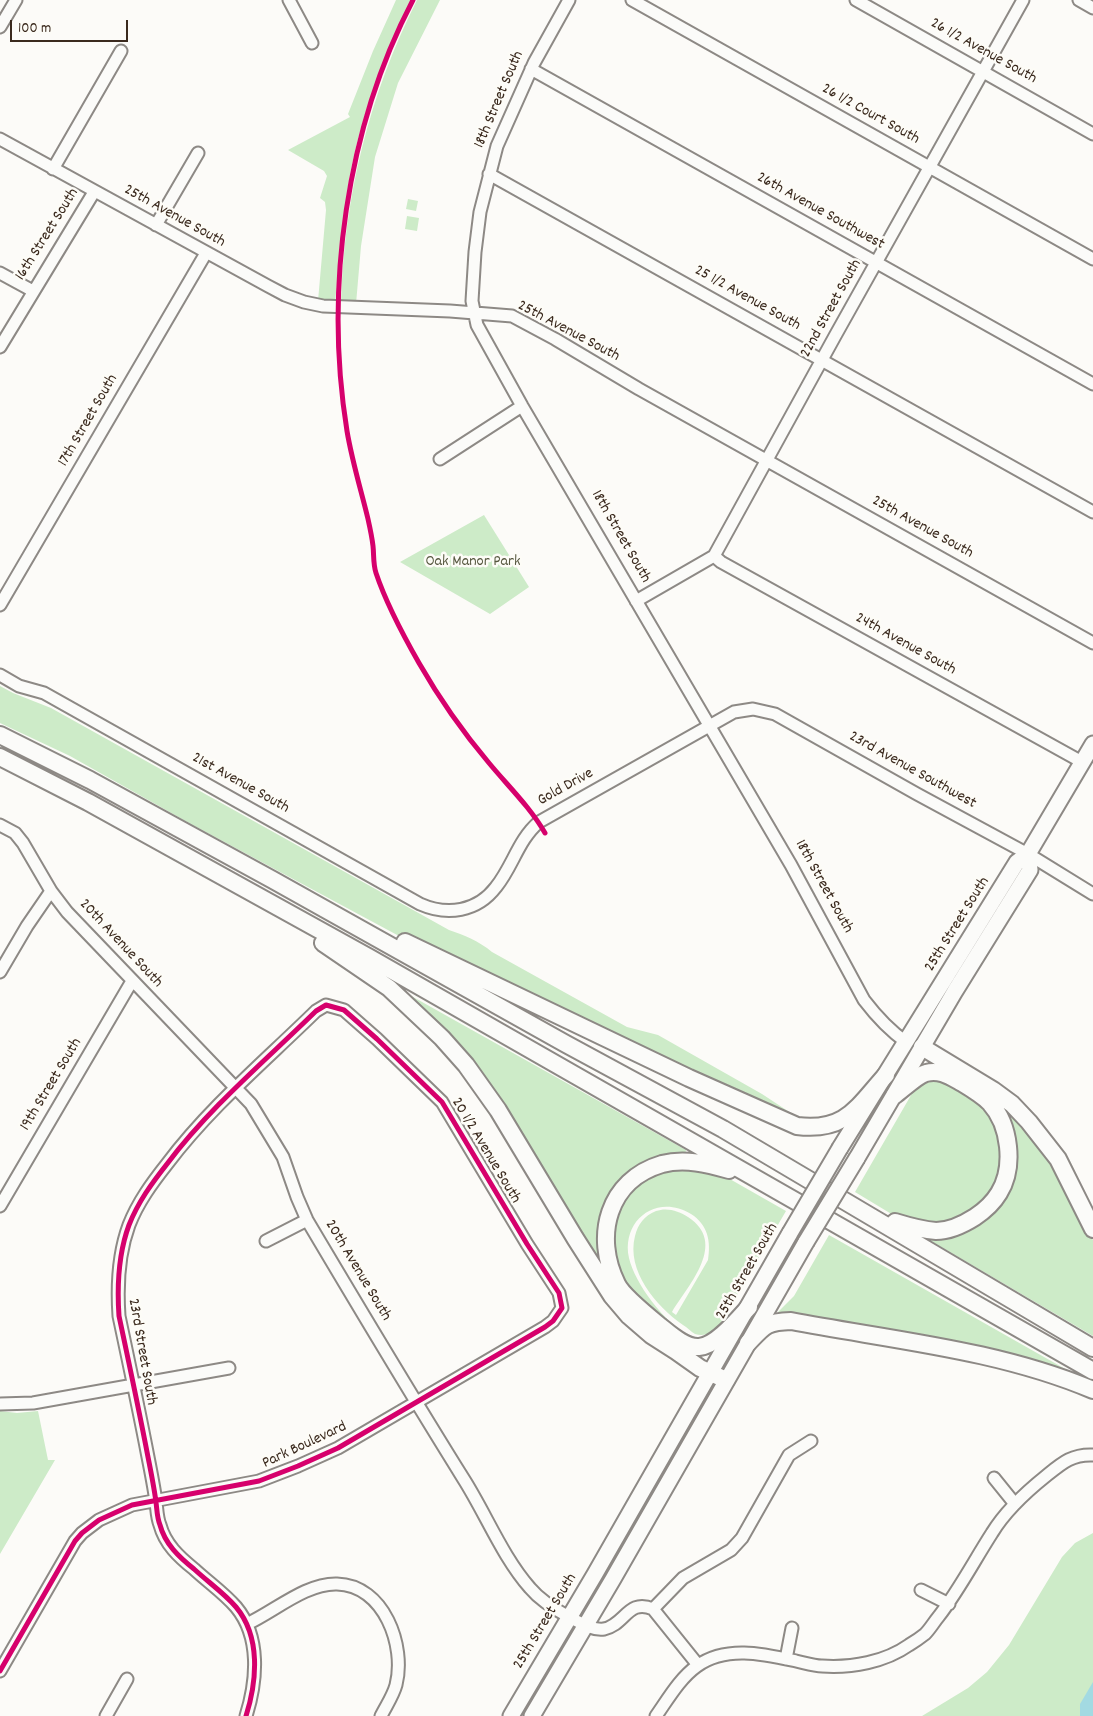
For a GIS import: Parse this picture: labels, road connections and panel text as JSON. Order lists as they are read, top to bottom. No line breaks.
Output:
{"streets":{"main road":["18th Street South","25th Street South"],"street":["26 1/2 Avenue South","26 1/2 Court South","26th Avenue Southwest","25th Avenue South","16th Street South","25 1/2 Avenue South","22nd Street South","17th Street South","24th Avenue South","23rd Avenue Southwest","21st Avenue South","Gold Drive","20th Avenue South","19th Street South","20 1/2 Avenue South","23rd Street South","Park Boulevard"]},"crossings":[["26 1/2 Avenue South","22nd Street South"],["18th Street South","26th Avenue Southwest"],["18th Street South","25th Avenue South"],["18th Street South","25 1/2 Avenue South"],["18th Street South","23rd Avenue Southwest"],["18th Street South","Gold Drive"],["18th Street South","25th Street South"],["26 1/2 Court South","22nd Street South"],["26th Avenue Southwest","22nd Street South"],["25th Avenue South","16th Street South"],["25th Avenue South","22nd Street South"],["25th Avenue South","17th Street South"],["25 1/2 Avenue South","22nd Street South"],["22nd Street South","24th Avenue South"],["24th Avenue South","25th Street South"],["23rd Avenue Southwest","Gold Drive"],["23rd Avenue Southwest","25th Street South"],["21st Avenue South","Gold Drive"],["25th Street South","20th Avenue South"],["20th Avenue South","19th Street South"],["20th Avenue South","23rd Street South"],["20th Avenue South","Park Boulevard"],["20 1/2 Avenue South","23rd Street South"],["20 1/2 Avenue South","Park Boulevard"],["23rd Street South","Park Boulevard"]],"parks":["Oak Manor Park"],"scale_bar":"100 m"}
